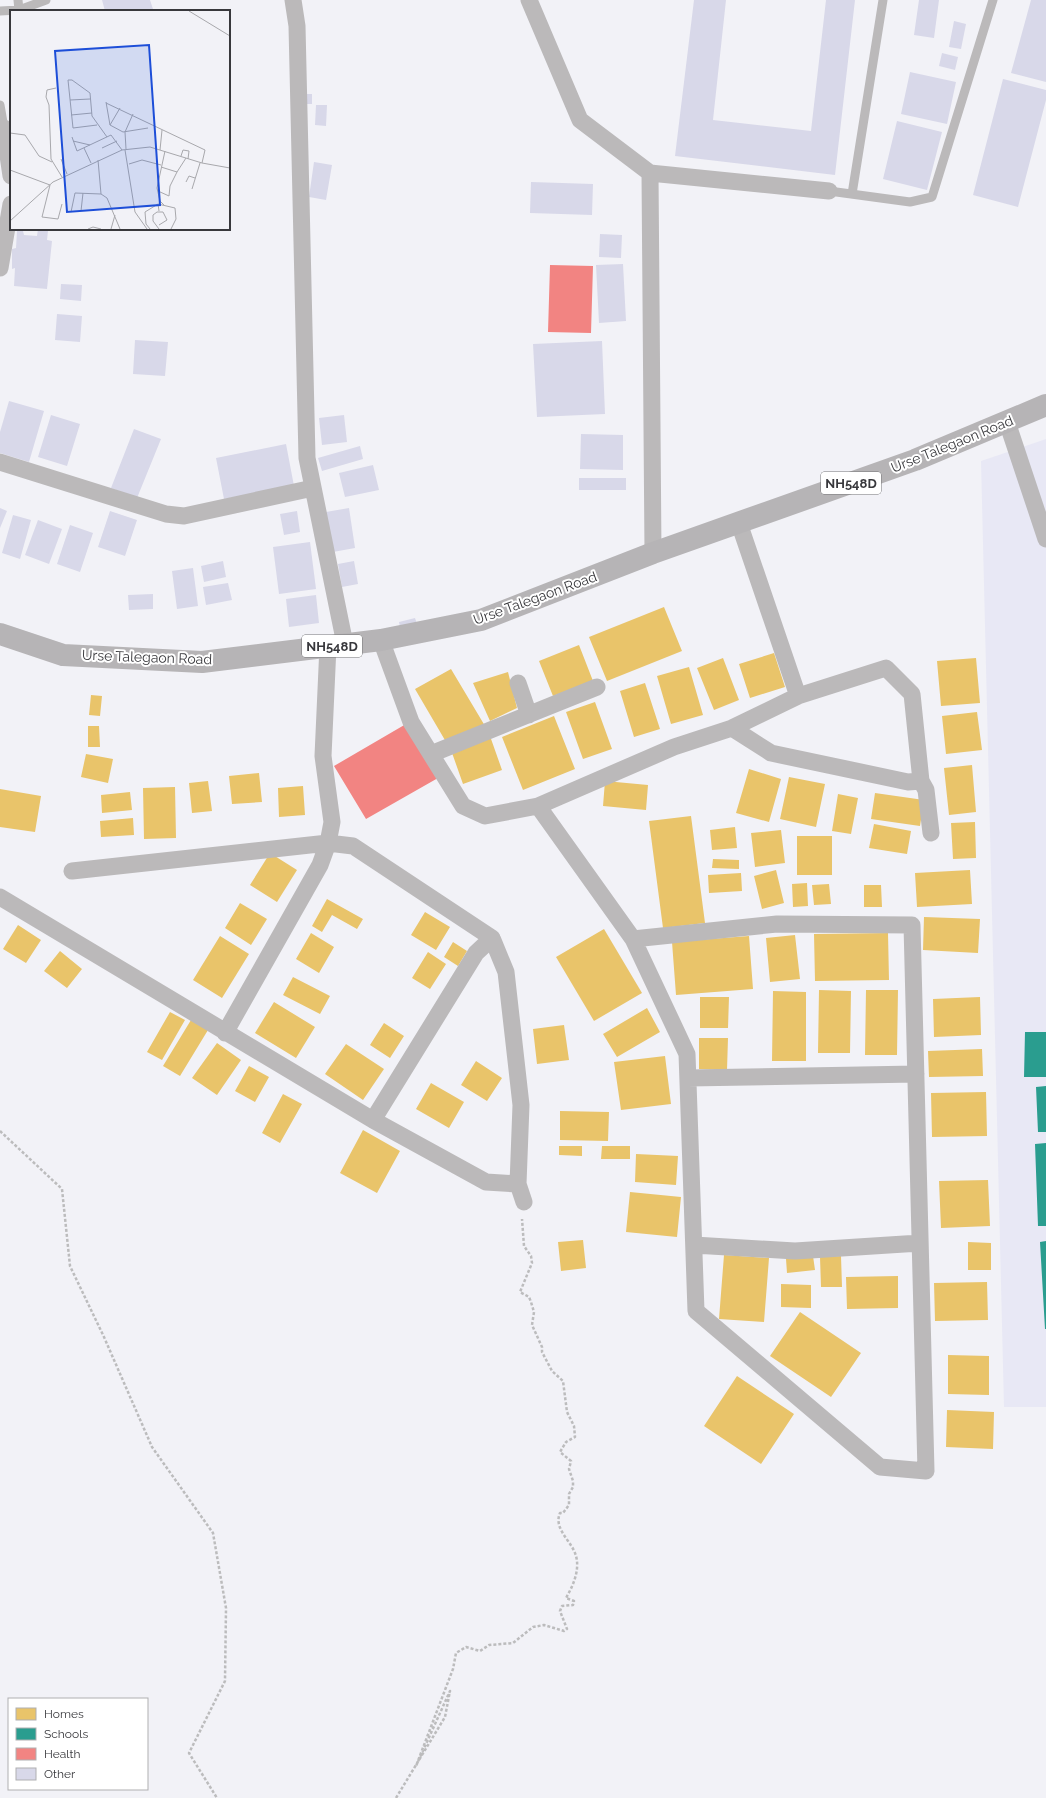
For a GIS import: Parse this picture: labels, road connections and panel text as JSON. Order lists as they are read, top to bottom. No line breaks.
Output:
{"streets":{"highway":["Urse Talegaon Road","NH548D"]},"legend":["Homes","Schools","Health","Other"]}
